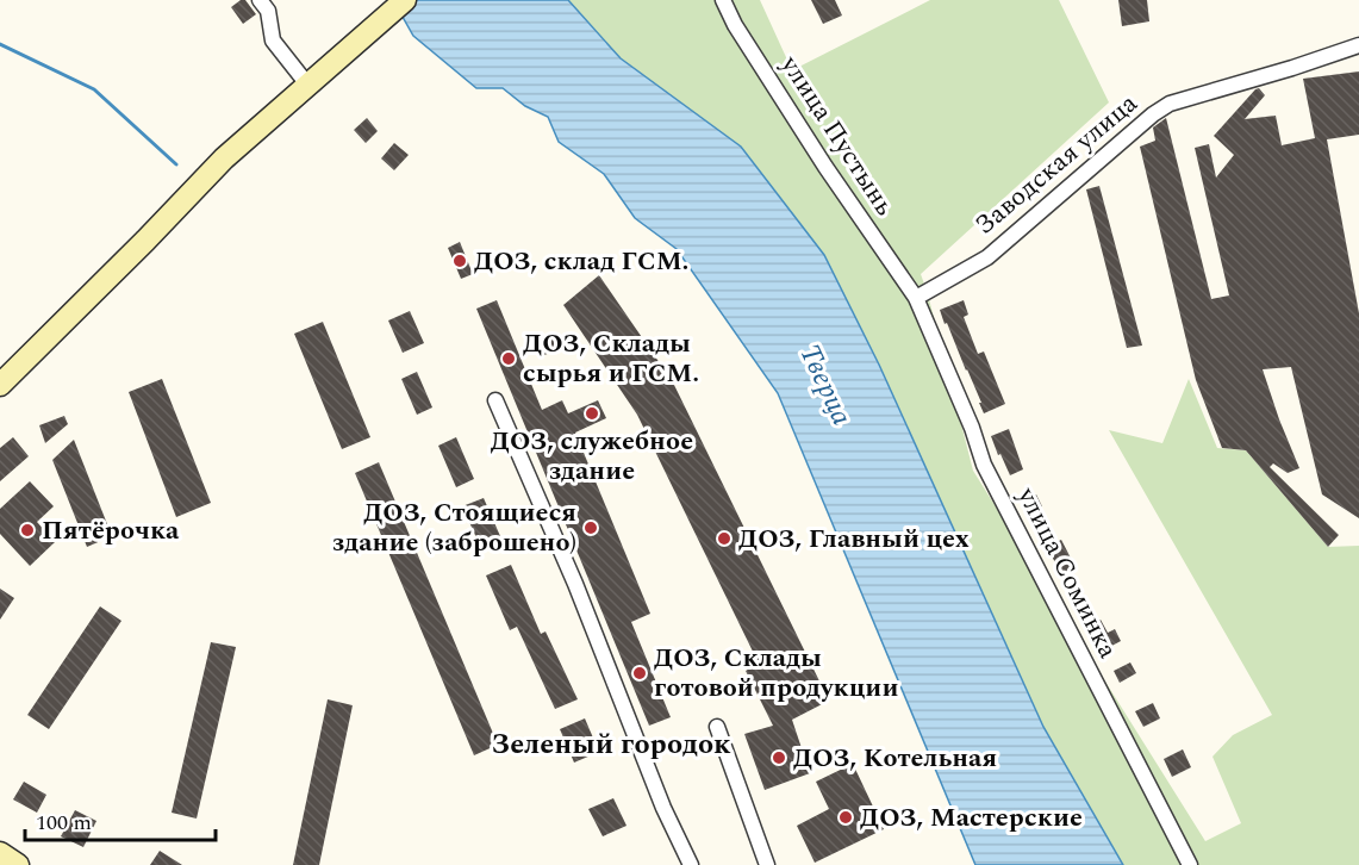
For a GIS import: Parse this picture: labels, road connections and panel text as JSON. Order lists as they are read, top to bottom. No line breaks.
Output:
{"streets":{"street":["улица Пустынь","Заводская улица","улица Соминка"]},"crossings":[["улица Пустынь","Заводская улица"],["улица Пустынь","улица Соминка"],["Заводская улица","улица Соминка"]],"districts":["Зеленый городок"],"water":["Тверца"],"places":["ДОЗ, склад ГСМ.","ДОЗ, Склады сырья и ГСМ.","ДОЗ, служебное здание","ДОЗ, Стоящиеся здание (заброшено)","Пятёрочка","ДОЗ, Главный цех","ДОЗ, Склады готовой продукции","ДОЗ, Котельная","ДОЗ, Мастерские"],"scale_bar":"100 m"}
